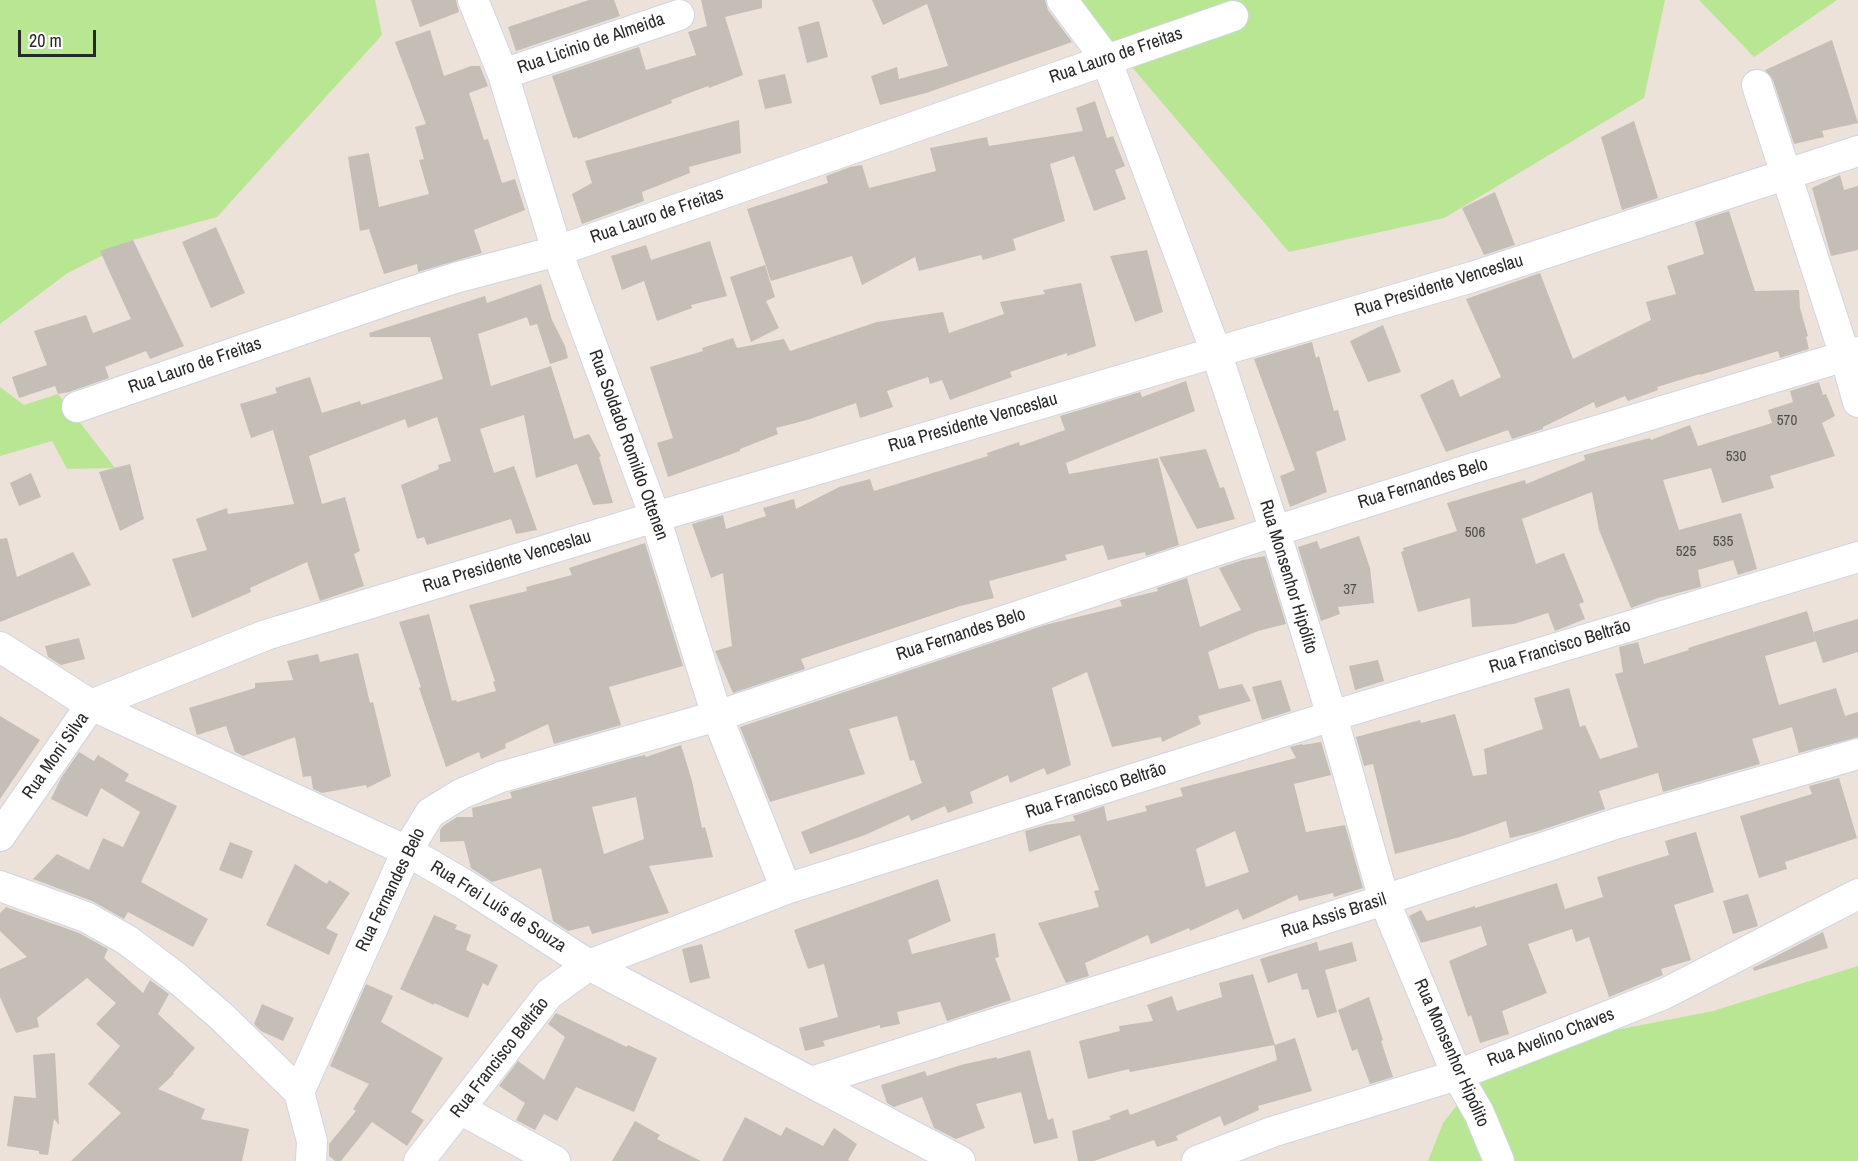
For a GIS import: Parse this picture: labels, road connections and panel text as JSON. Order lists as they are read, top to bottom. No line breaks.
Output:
{"streets":{"street":["Rua Licinio de Almeida","Rua Lauro de Freitas","Rua Presidente Venceslau","Rua Soldado Romildo Ottenen","Rua Fernandes Belo","Rua Monsenhor Hipólito","Rua Francisco Beltrão","Rua Moni Silva","Rua Frei Luís de Souza","Rua Assis Brasil","Rua Avelino Chaves"]},"crossings":[["Rua Licinio de Almeida","Rua Soldado Romildo Ottenen"],["Rua Lauro de Freitas","Rua Soldado Romildo Ottenen"],["Rua Lauro de Freitas","Rua Monsenhor Hipólito"],["Rua Presidente Venceslau","Rua Soldado Romildo Ottenen"],["Rua Presidente Venceslau","Rua Monsenhor Hipólito"],["Rua Presidente Venceslau","Rua Moni Silva"],["Rua Presidente Venceslau","Rua Frei Luís de Souza"],["Rua Soldado Romildo Ottenen","Rua Fernandes Belo"],["Rua Soldado Romildo Ottenen","Rua Francisco Beltrão"],["Rua Fernandes Belo","Rua Monsenhor Hipólito"],["Rua Fernandes Belo","Rua Frei Luís de Souza"],["Rua Monsenhor Hipólito","Rua Francisco Beltrão"],["Rua Monsenhor Hipólito","Rua Assis Brasil"],["Rua Monsenhor Hipólito","Rua Avelino Chaves"],["Rua Francisco Beltrão","Rua Frei Luís de Souza"],["Rua Moni Silva","Rua Frei Luís de Souza"],["Rua Frei Luís de Souza","Rua Assis Brasil"]],"house_numbers":["570","530","506","535","525","37"],"scale_bar":"20 m"}
